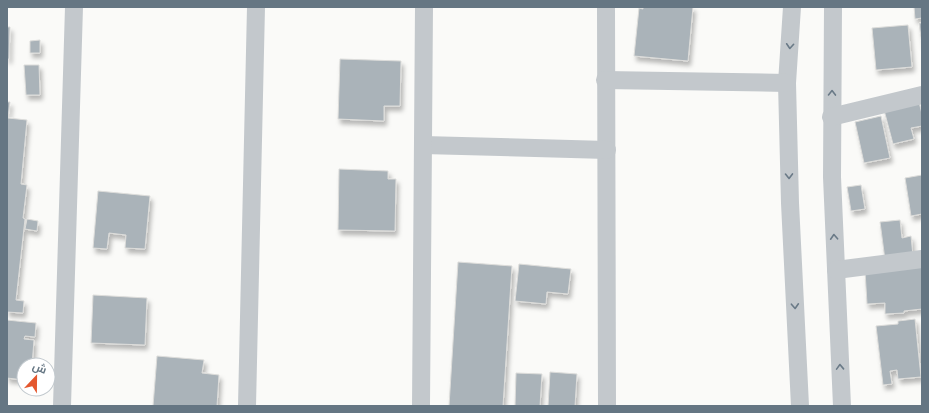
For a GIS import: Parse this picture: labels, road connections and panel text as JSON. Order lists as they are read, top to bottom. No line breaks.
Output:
{"north":"top"}
